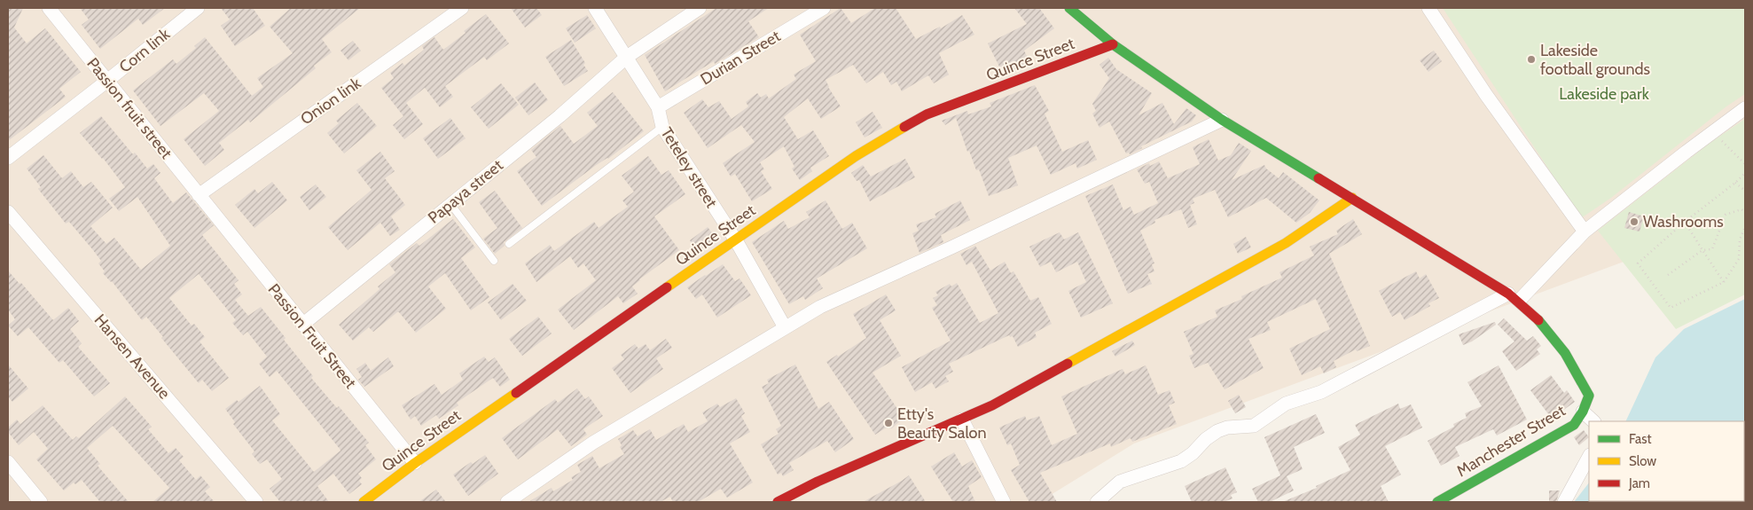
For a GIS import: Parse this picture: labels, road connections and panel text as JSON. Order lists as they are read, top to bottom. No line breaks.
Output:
{"streets":{"street":["Corn link","Durian Street","Quince Street","Onion link","Passion fruit street","Teteley street","Papaya street","Passion Fruit Street","Hansen Avenue","Manchester Street"]},"crossings":[["Corn link","Passion fruit street"],["Durian Street","Teteley street"],["Quince Street","Teteley street"],["Quince Street","Passion Fruit Street"],["Onion link","Passion fruit street"],["Passion fruit street","Passion Fruit Street"],["Teteley street","Papaya street"],["Papaya street","Passion Fruit Street"]],"parks":["Lakeside park"],"places":["Lakeside football grounds","Washrooms","Etty's Beauty Salon"],"legend":["Fast","Slow","Jam"]}
